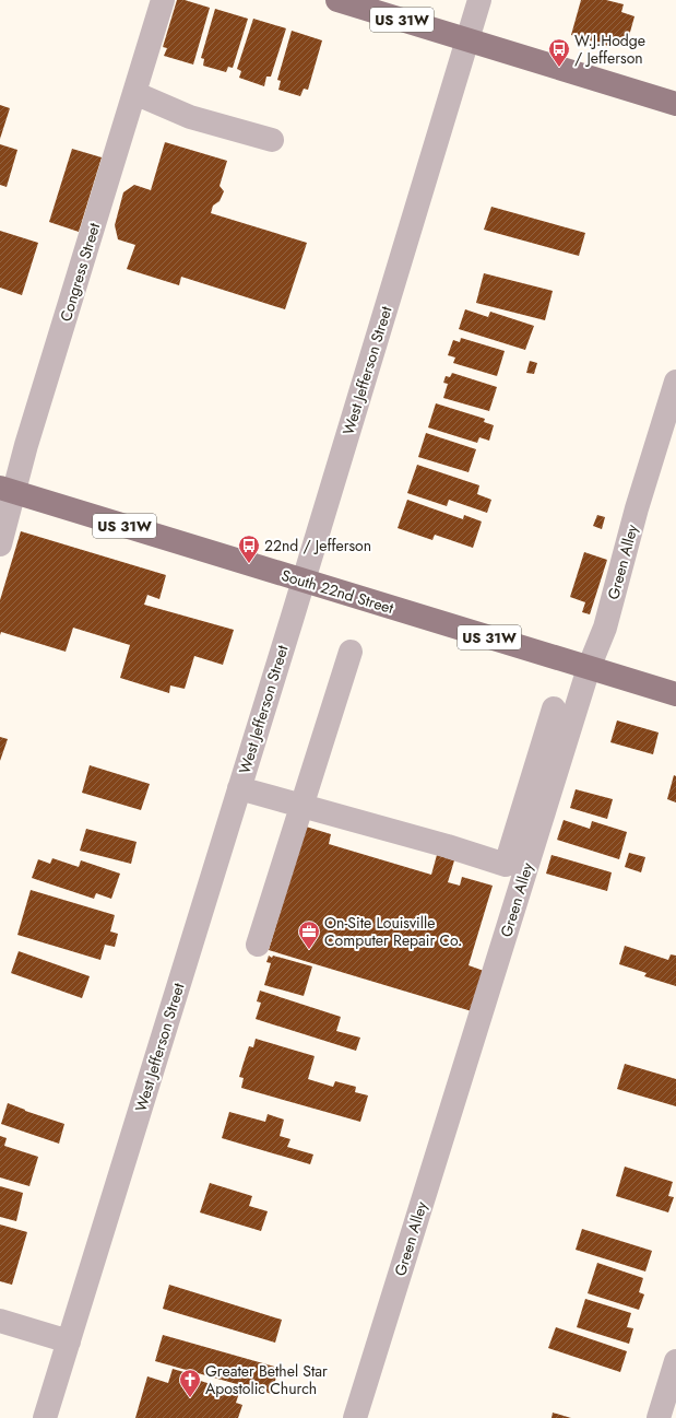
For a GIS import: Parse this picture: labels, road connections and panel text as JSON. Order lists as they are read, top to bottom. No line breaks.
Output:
{"streets":{"main road":["US 31W","South 22nd Street"],"street":["Congress Street","West Jefferson Street","Green Alley"]},"crossings":[["US 31W","West Jefferson Street"],["Congress Street","South 22nd Street"],["West Jefferson Street","South 22nd Street"],["Green Alley","South 22nd Street"]],"places":{"bus stop":["W.J.Hodge / Jefferson","22nd / Jefferson"],"office":["On-Site Louisville Computer Repair Co."],"church":["Greater Bethel Star Apostolic Church"]}}
